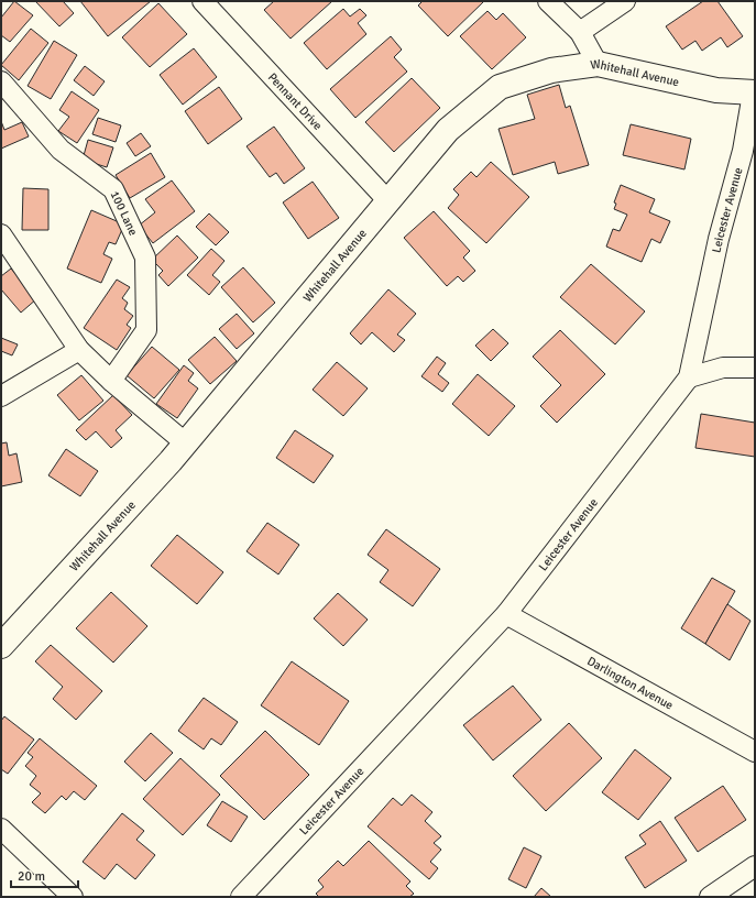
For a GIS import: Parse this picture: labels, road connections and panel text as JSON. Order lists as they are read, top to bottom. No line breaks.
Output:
{"streets":{"street":["Whitehall Avenue","Pennant Drive","Leicester Avenue","100 Lane","Darlington Avenue"]},"crossings":[["Whitehall Avenue","Pennant Drive"],["Whitehall Avenue","Leicester Avenue"],["Leicester Avenue","Darlington Avenue"]],"scale_bar":"20 m"}
